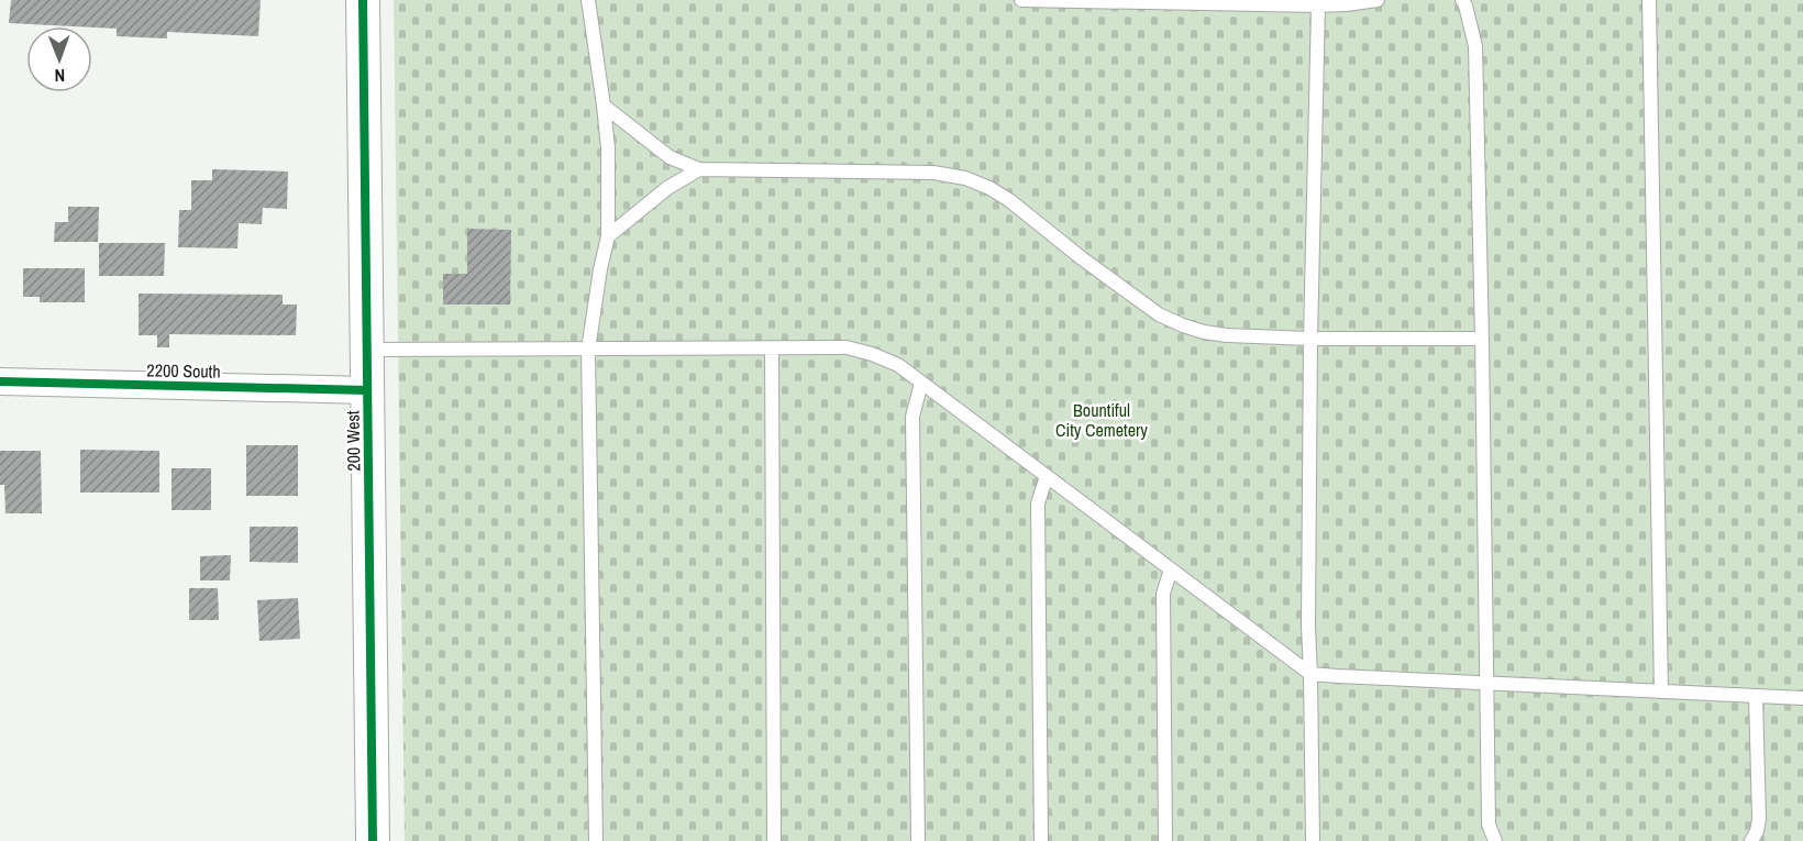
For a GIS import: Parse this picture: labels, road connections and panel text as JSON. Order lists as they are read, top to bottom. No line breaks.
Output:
{"streets":{"street":["2200 South","200 West"]},"crossings":[["2200 South","200 West"]],"parks":["Bountiful City Cemetery"],"north":"bottom"}
